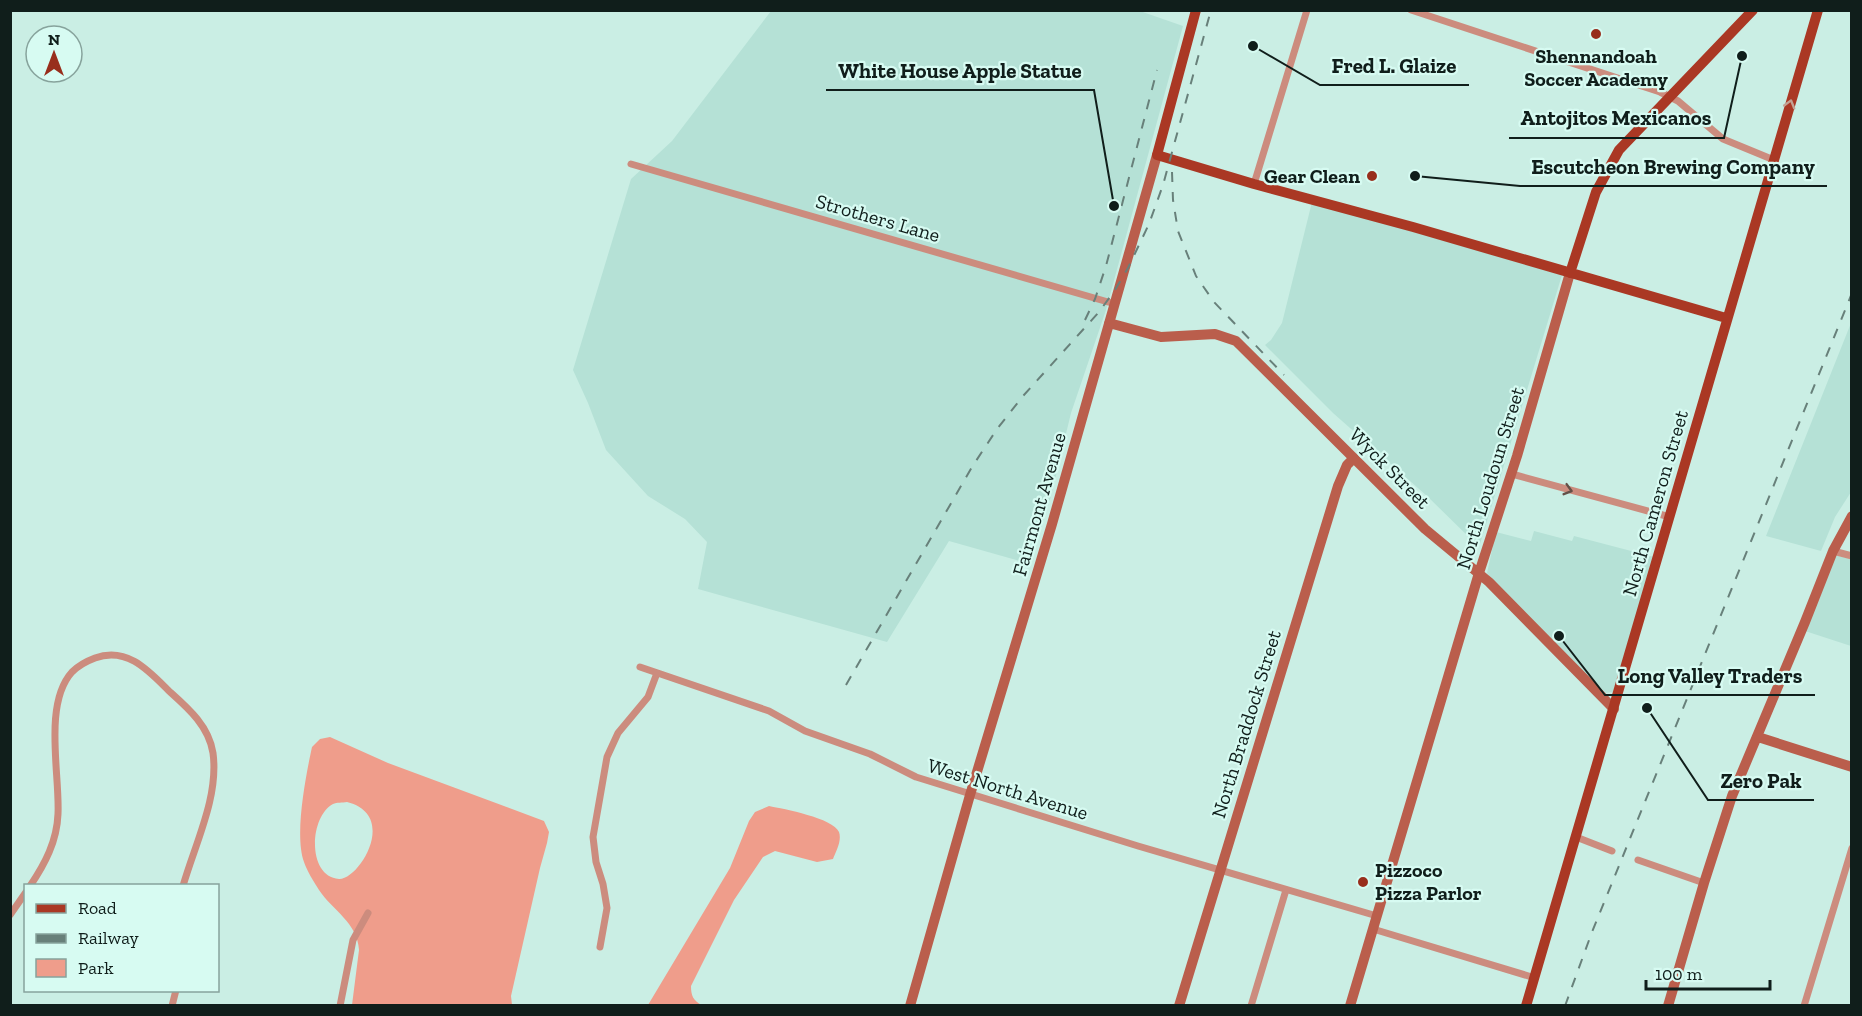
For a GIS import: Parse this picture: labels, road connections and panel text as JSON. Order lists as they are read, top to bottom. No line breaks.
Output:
{"streets":{"main road":["North Loudoun Street","North Cameron Street","Fairmont Avenue"],"street":["Strothers Lane","Wyck Street","North Braddock Street","West North Avenue"]},"crossings":[["Strothers Lane","Fairmont Avenue"],["Wyck Street","North Loudoun Street"],["Wyck Street","North Cameron Street"],["Wyck Street","Fairmont Avenue"],["Wyck Street","North Braddock Street"],["North Loudoun Street","West North Avenue"],["Fairmont Avenue","West North Avenue"],["North Braddock Street","West North Avenue"]],"places":["Shennandoah Soccer Academy","Fred L. Glaize","Antojitos Mexicanos","Gear Clean","Escutcheon Brewing Company","White House Apple Statue","Long Valley Traders","Zero Pak","Pizzoco Pizza Parlor"],"legend":["Road","Railway","Park"],"scale_bar":"100 m","north":"top"}
